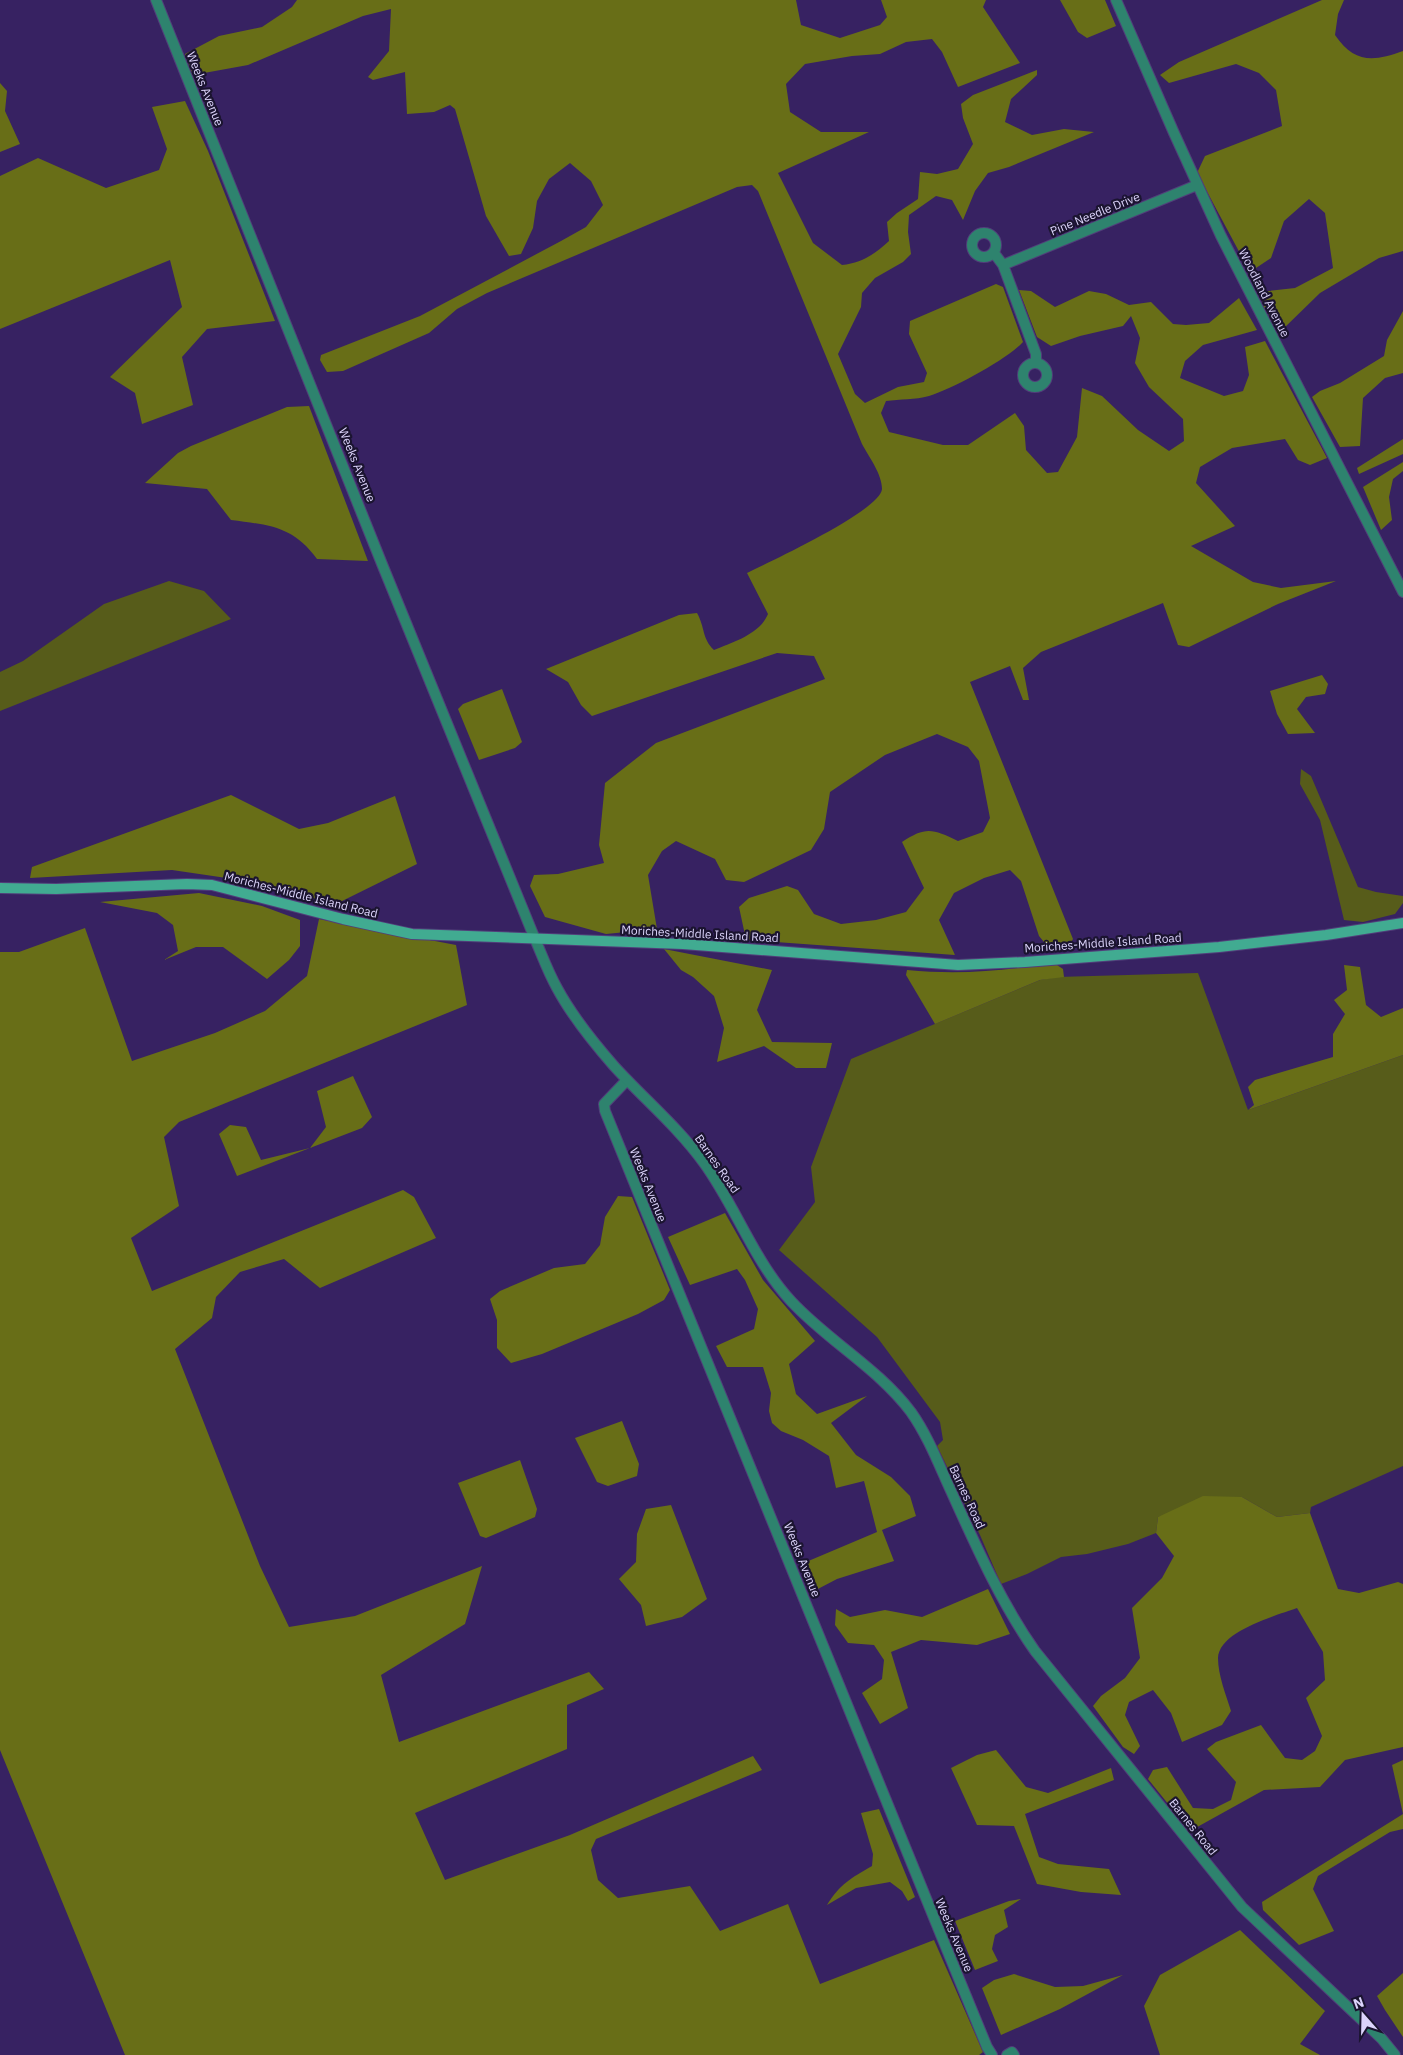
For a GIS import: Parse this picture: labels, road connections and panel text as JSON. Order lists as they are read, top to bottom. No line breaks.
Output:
{"streets":{"main road":["Moriches-Middle Island Road"],"street":["Weeks Avenue","Pine Needle Drive","Woodland Avenue","Barnes Road"]},"crossings":[["Weeks Avenue","Moriches-Middle Island Road"],["Weeks Avenue","Barnes Road"],["Pine Needle Drive","Woodland Avenue"],["Moriches-Middle Island Road","Barnes Road"]],"north":"top"}
